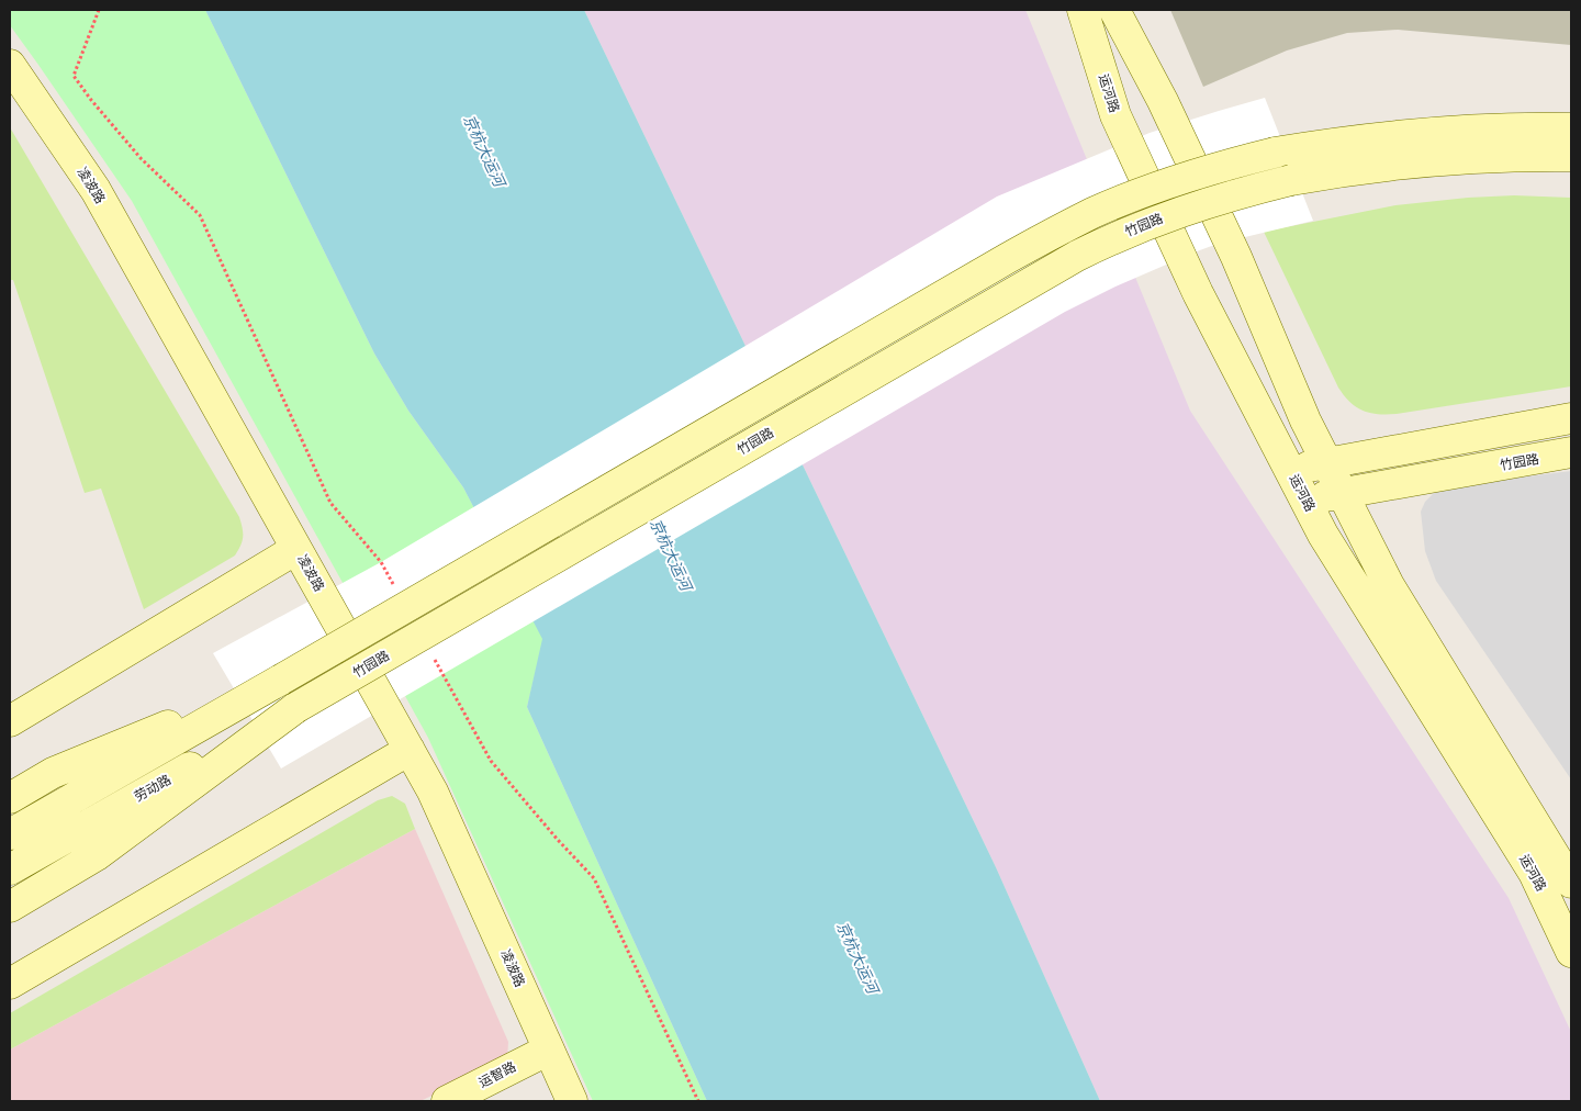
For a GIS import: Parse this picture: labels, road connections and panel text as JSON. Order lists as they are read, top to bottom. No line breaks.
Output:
{"streets":{"street":["运河路","凌波路","竹园路","劳动路","运智路"]},"crossings":[["运河路","竹园路"],["凌波路","运智路"],["竹园路","劳动路"]],"water":["京杭大运河"]}
